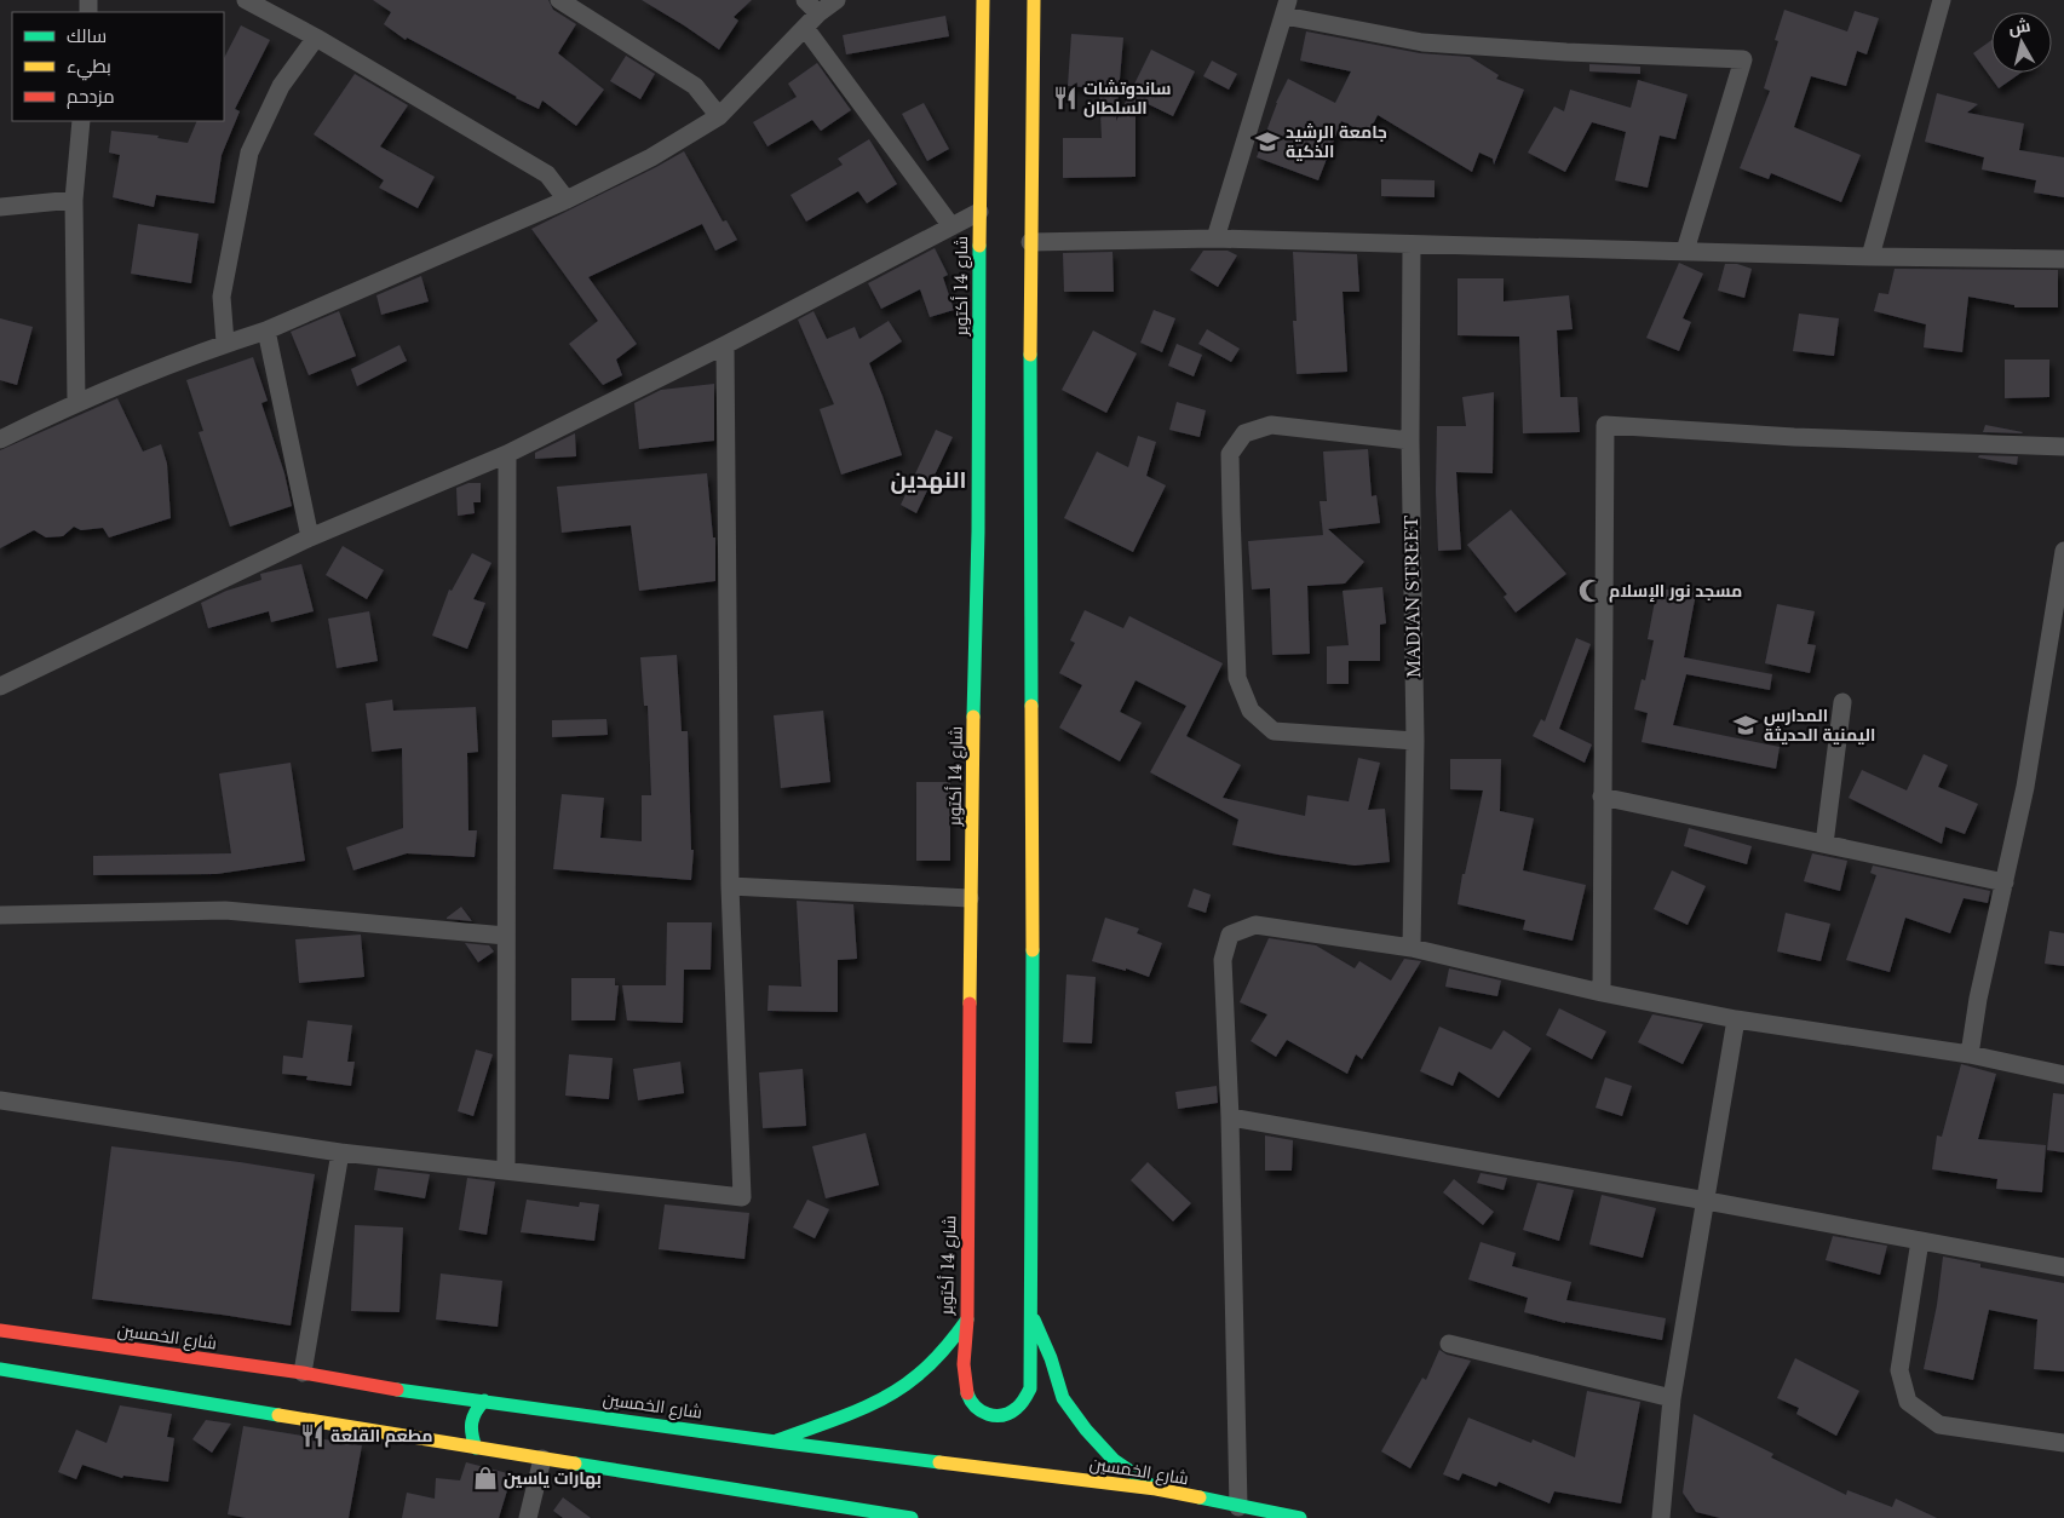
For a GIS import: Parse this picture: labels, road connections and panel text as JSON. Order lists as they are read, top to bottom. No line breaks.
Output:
{"streets":{"main road":["شارع 14 أكتوبر","شارع الخمسين"],"street":["MADIAN STREET"]},"crossings":[["شارع 14 أكتوبر","شارع الخمسين"]],"districts":["النهدين"],"places":{"restaurant":["ساندوتشات السلطان","مطعم القلعة"],"school or university":["جامعة الرشيد الذكية","المدارس اليمنية الحديثة"],"mosque":["مسجد نور الإسلام"],"shop":["بهارات ياسين"]},"legend":["سالك","بطيء","مزدحم"],"north":"top"}
